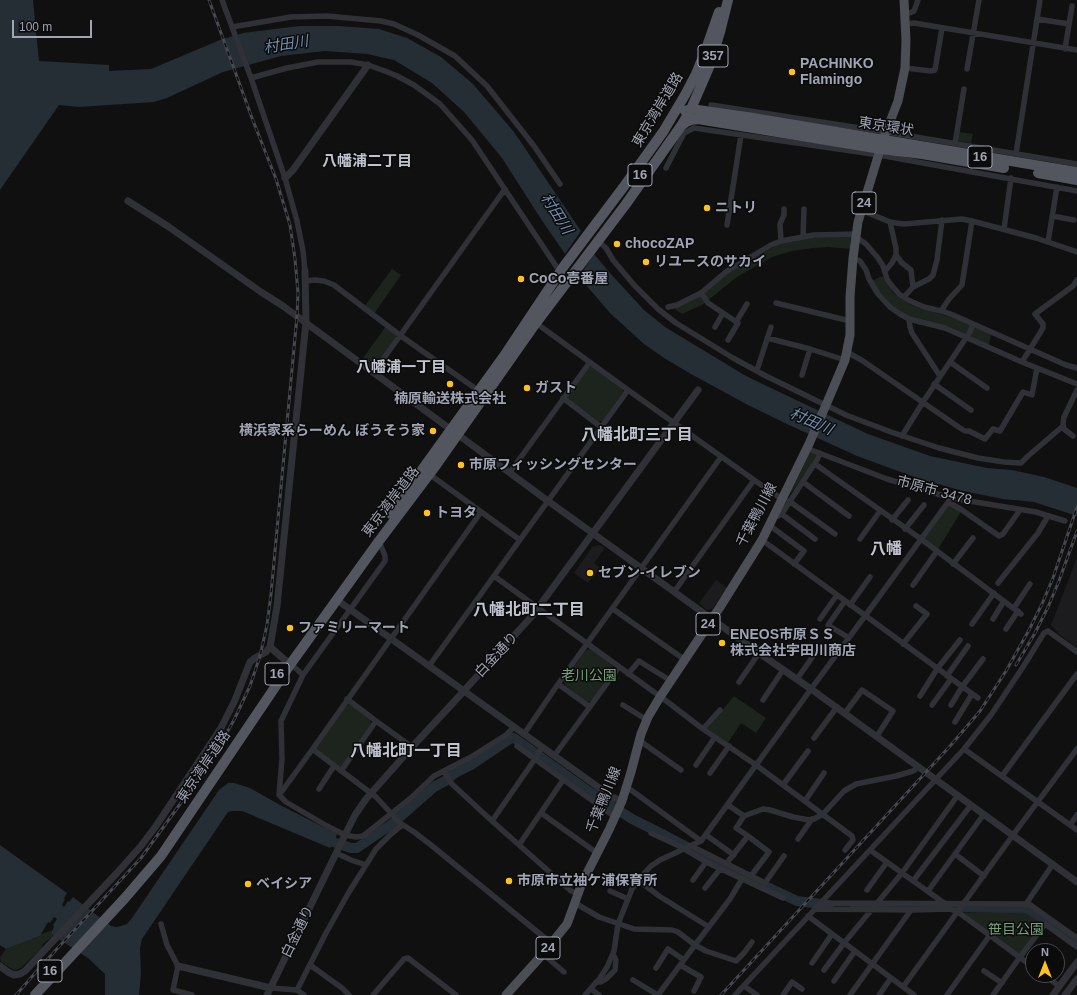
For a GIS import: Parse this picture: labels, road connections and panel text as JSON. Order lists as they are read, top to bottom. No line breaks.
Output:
{"streets":{"highway":["357","東京湾岸道路","東京環状","16"],"main road":["24","千葉鴨川線"],"street":["市原市 3478","白金通り"]},"crossings":[["東京湾岸道路","東京環状"],["東京湾岸道路","16"],["東京環状","16"],["東京環状","千葉鴨川線"],["市原市 3478","千葉鴨川線"]],"districts":["八幡浦二丁目","八幡浦一丁目","八幡北町三丁目","八幡","八幡北町二丁目","八幡北町一丁目"],"water":["村田川"],"parks":["老川公園","笹目公園"],"places":["PACHINKO Flamingo","ニトリ","chocoZAP","リユースのサカイ","CoCo壱番屋","楠原輸送株式会社","ガスト","横浜家系らーめん ぼうそう家","市原フィッシングセンター","トヨタ","セブン-イレブン","ファミリーマート","ENEOS市原ＳＳ 株式会社宇田川商店","市原市立袖ケ浦保育所","ベイシア"],"scale_bar":"100 m","north":"top"}
